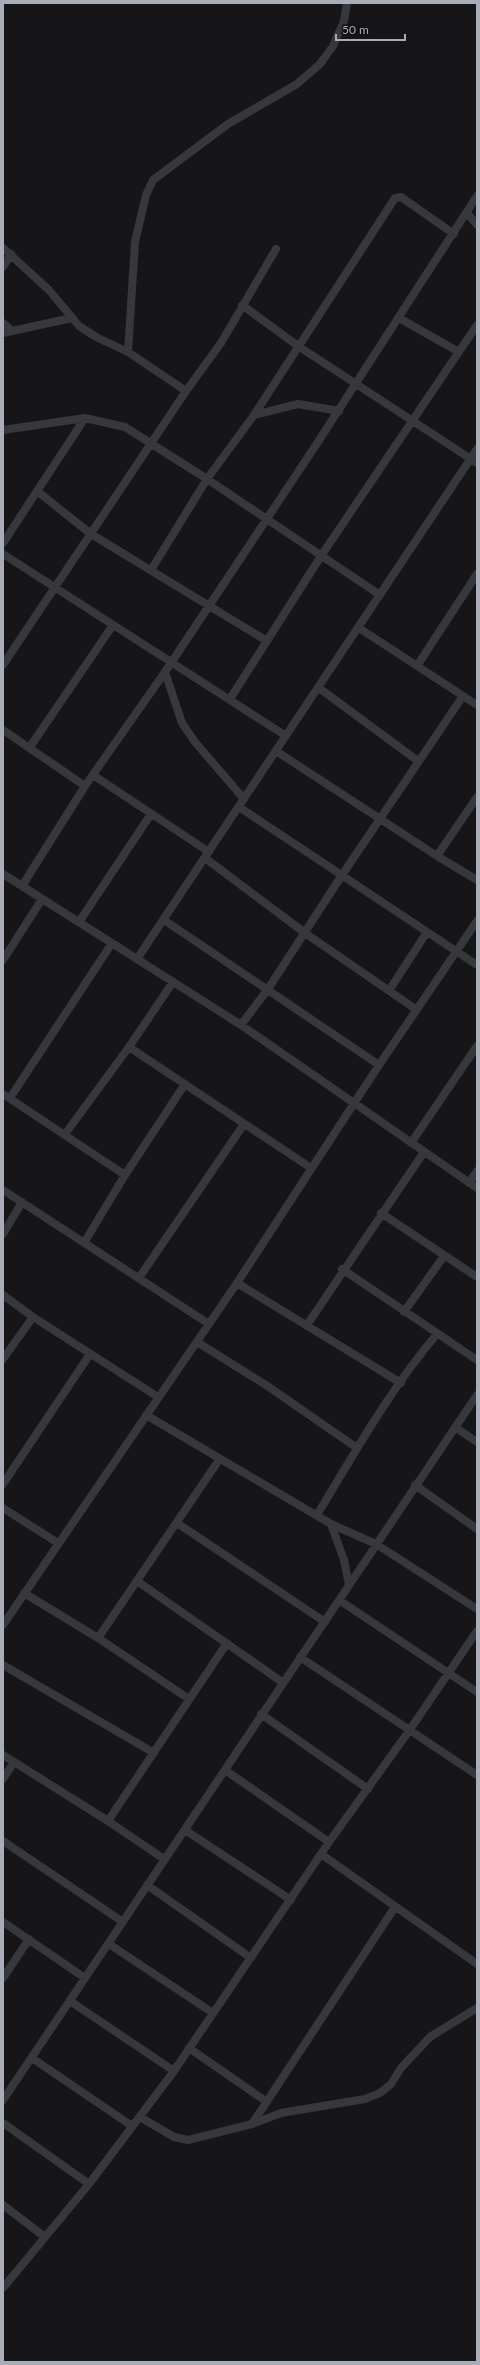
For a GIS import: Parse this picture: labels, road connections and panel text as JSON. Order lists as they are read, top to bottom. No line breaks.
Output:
{"scale_bar":"50 m"}
